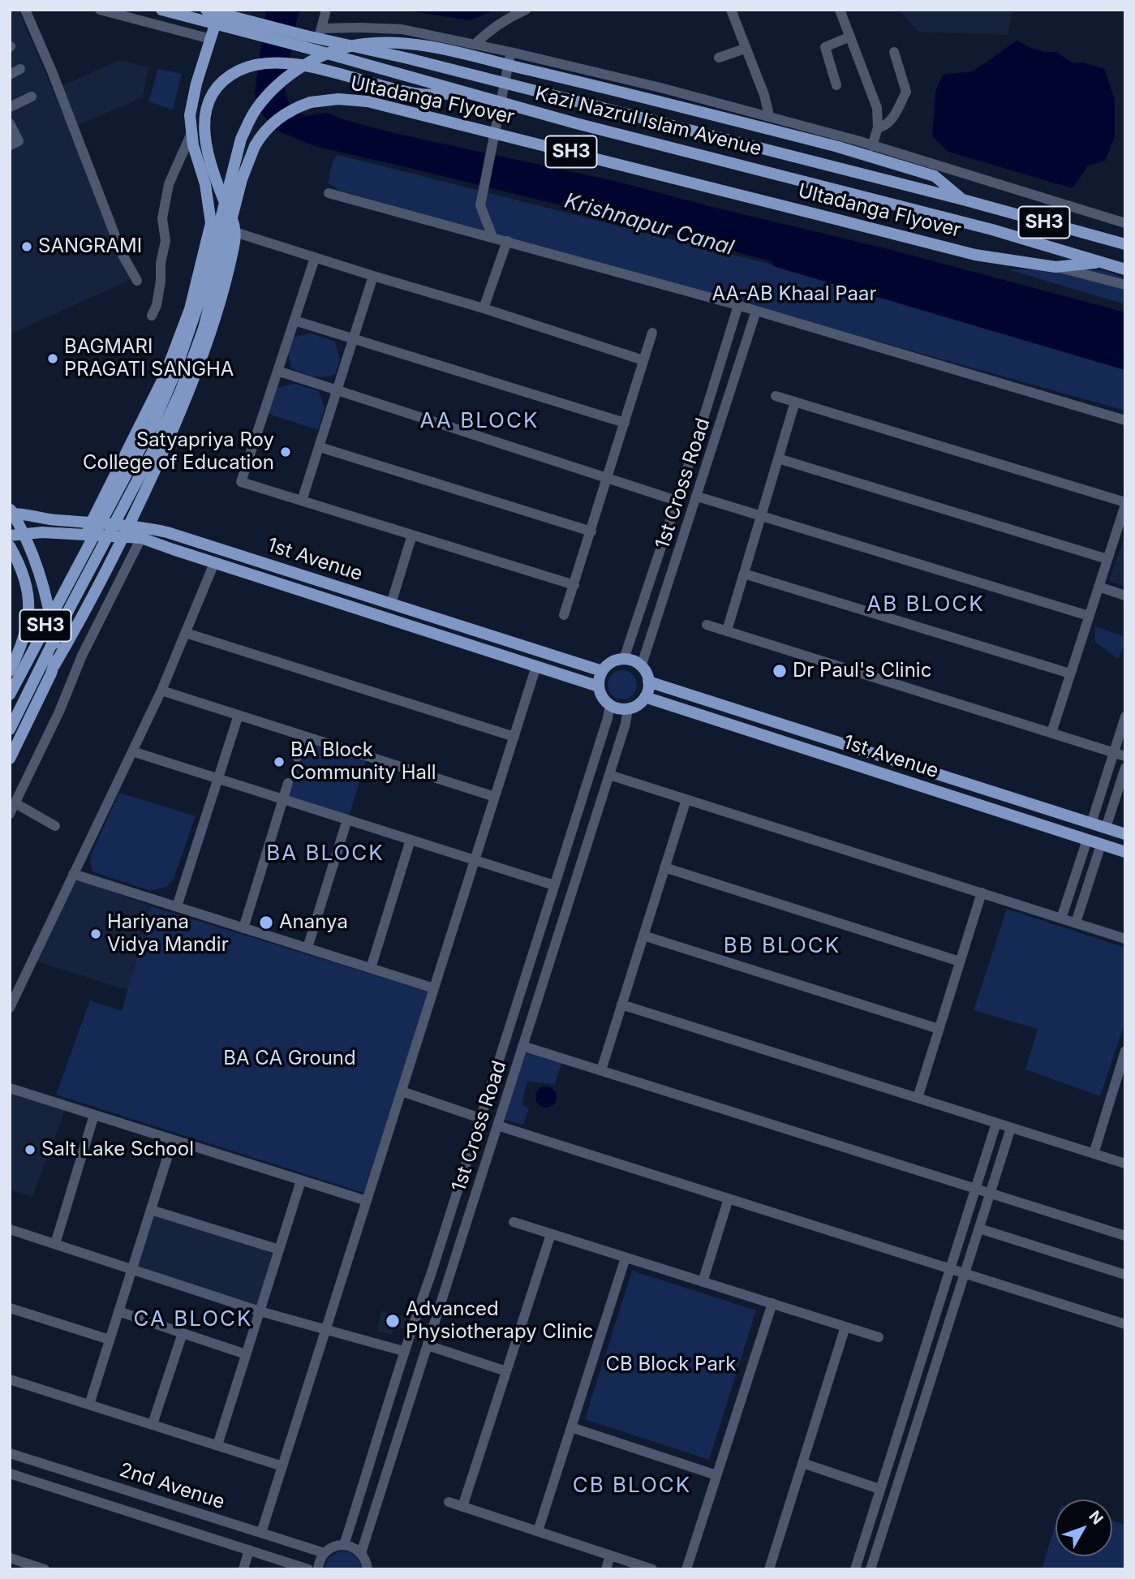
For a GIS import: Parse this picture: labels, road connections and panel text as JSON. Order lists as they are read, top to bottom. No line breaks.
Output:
{"streets":{"main road":["Ultadanga Flyover","Kazi Nazrul Islam Avenue","SH3","1st Avenue"],"street":["1st Cross Road","2nd Avenue"]},"crossings":[["Ultadanga Flyover","Kazi Nazrul Islam Avenue"],["1st Cross Road","1st Avenue"]],"districts":["AA BLOCK","AB BLOCK","BA BLOCK","BB BLOCK","CA BLOCK","CB BLOCK"],"water":["Krishnapur Canal"],"parks":["AA-AB Khaal Paar","BA CA Ground","CB Block Park"],"places":["SANGRAMI","BAGMARI PRAGATI SANGHA","Satyapriya Roy College of Education","Dr Paul's Clinic","BA Block Community Hall","Ananya","Hariyana Vidya Mandir","Salt Lake School","Advanced Physiotherapy Clinic"],"north":"top right"}
